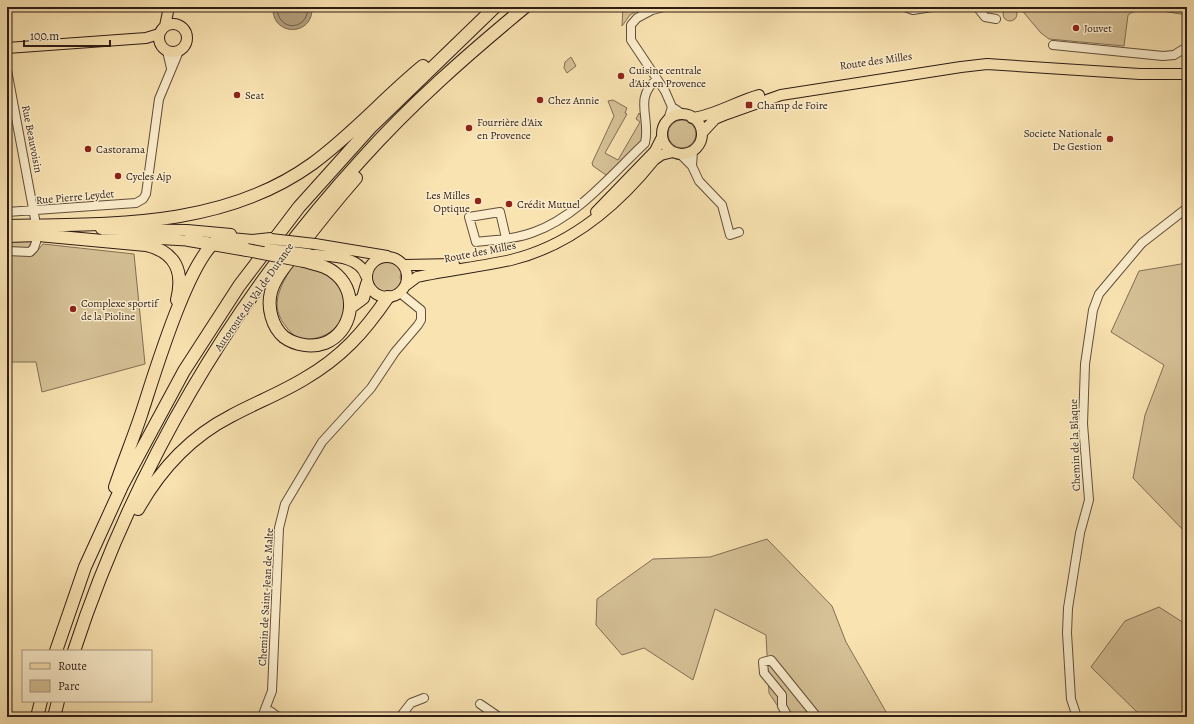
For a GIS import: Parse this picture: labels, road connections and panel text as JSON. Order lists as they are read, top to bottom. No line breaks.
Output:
{"streets":{"highway":["Autoroute du Val de Durance"],"main road":["Route des Milles"],"street":["Rue Beauvoisin","Rue Pierre Leydet","Chemin de la Blaque","Chemin de Saint-Jean de Malte"]},"crossings":[["Route des Milles","Chemin de Saint-Jean de Malte"],["Rue Beauvoisin","Rue Pierre Leydet"]],"places":{"other":["Jouvet","Cuisine centrale d'Aix en Provence","Seat","Chez Annie","Fourrière d'Aix en Provence","Societe Nationale De Gestion","Castorama","Cycles Ajp","Les Milles Optique","Crédit Mutuel","Complexe sportif de la Pioline"],"transit":["Champ de Foire"]},"legend":["Route","Parc"],"scale_bar":"100 m"}
